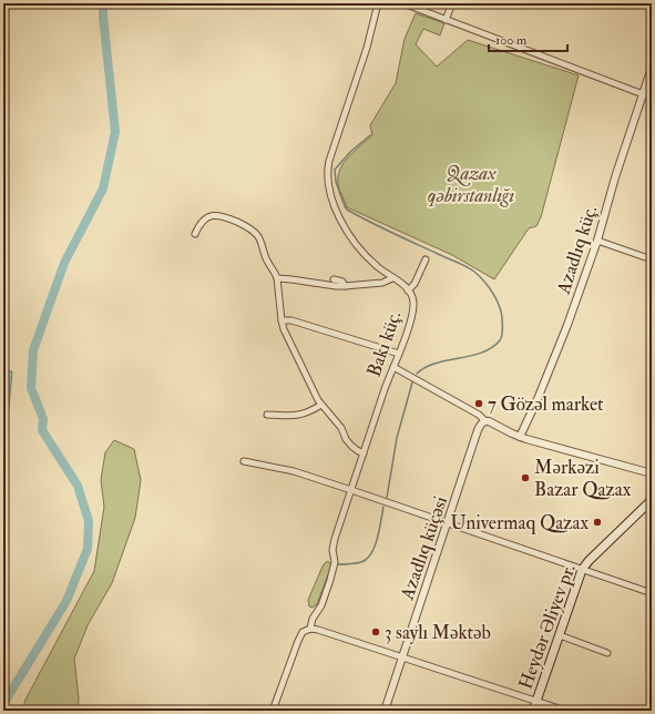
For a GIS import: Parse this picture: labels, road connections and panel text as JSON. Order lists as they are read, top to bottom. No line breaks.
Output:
{"streets":{"main road":["Heydər Əliyev pr."],"street":["Azadlıq küç.","Bakı küç.","Azadlıq küçəsi"]},"parks":["Qazax qəbirstanlığı"],"places":["7 Gözəl market","Mərkəzi Bazar Qazax","Univermaq Qazax","3 saylı Məktəb"],"scale_bar":"100 m"}
